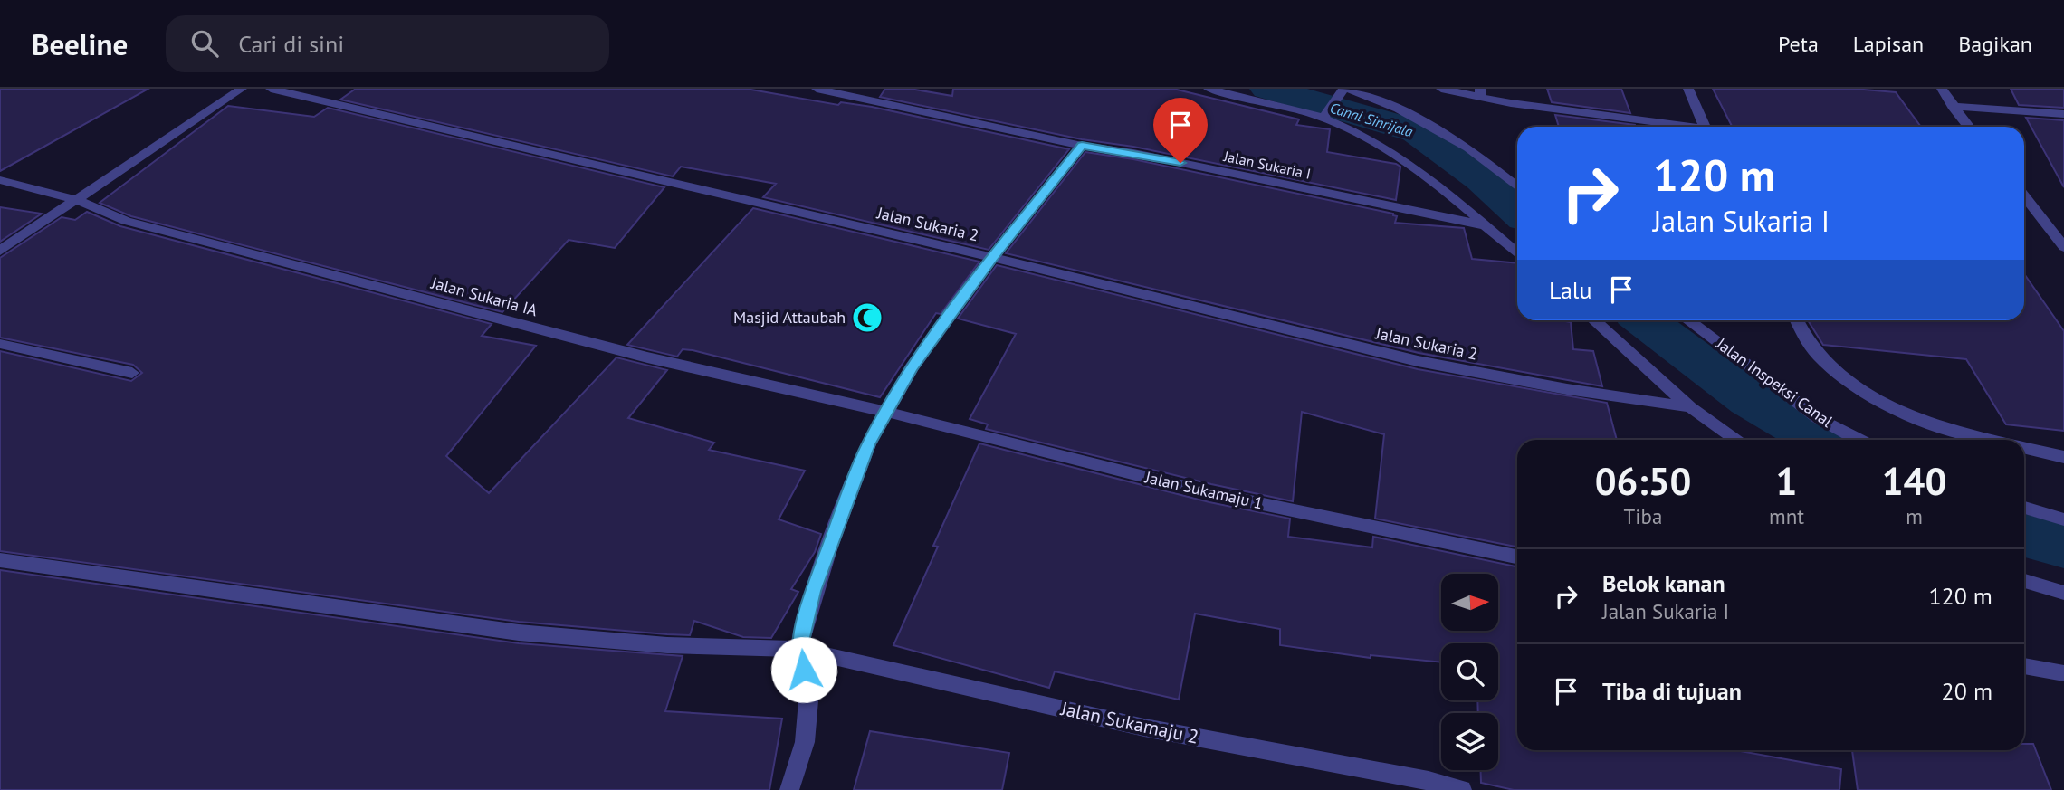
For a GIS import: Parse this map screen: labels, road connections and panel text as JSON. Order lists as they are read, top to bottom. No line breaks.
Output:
{"streets":{"street":["Jalan Sukaria I","Jalan Sukaria 2","Jalan Sukaria IA","Jalan Inspeksi Canal","Jalan Sukamaju 1","Jalan Sukamaju 2"]},"crossings":[["Jalan Sukaria IA","Jalan Sukamaju 1"]],"water":["Canal Sinrijala"],"places":{"mosque":["Masjid Attaubah"]},"north":"right","page":{"header":"Beeline","search":"Cari di sini","nav":["Peta","Lapisan","Bagikan"],"turn":["120 m","Jalan Sukaria I"],"then":"Lalu","eta":["06:50","Tiba","1","mnt","140","m"],"list":[{"name":"Belok kanan","note":"Jalan Sukaria I","value":"120 m"},{"name":"Tiba di tujuan","value":"20 m"}]}}
